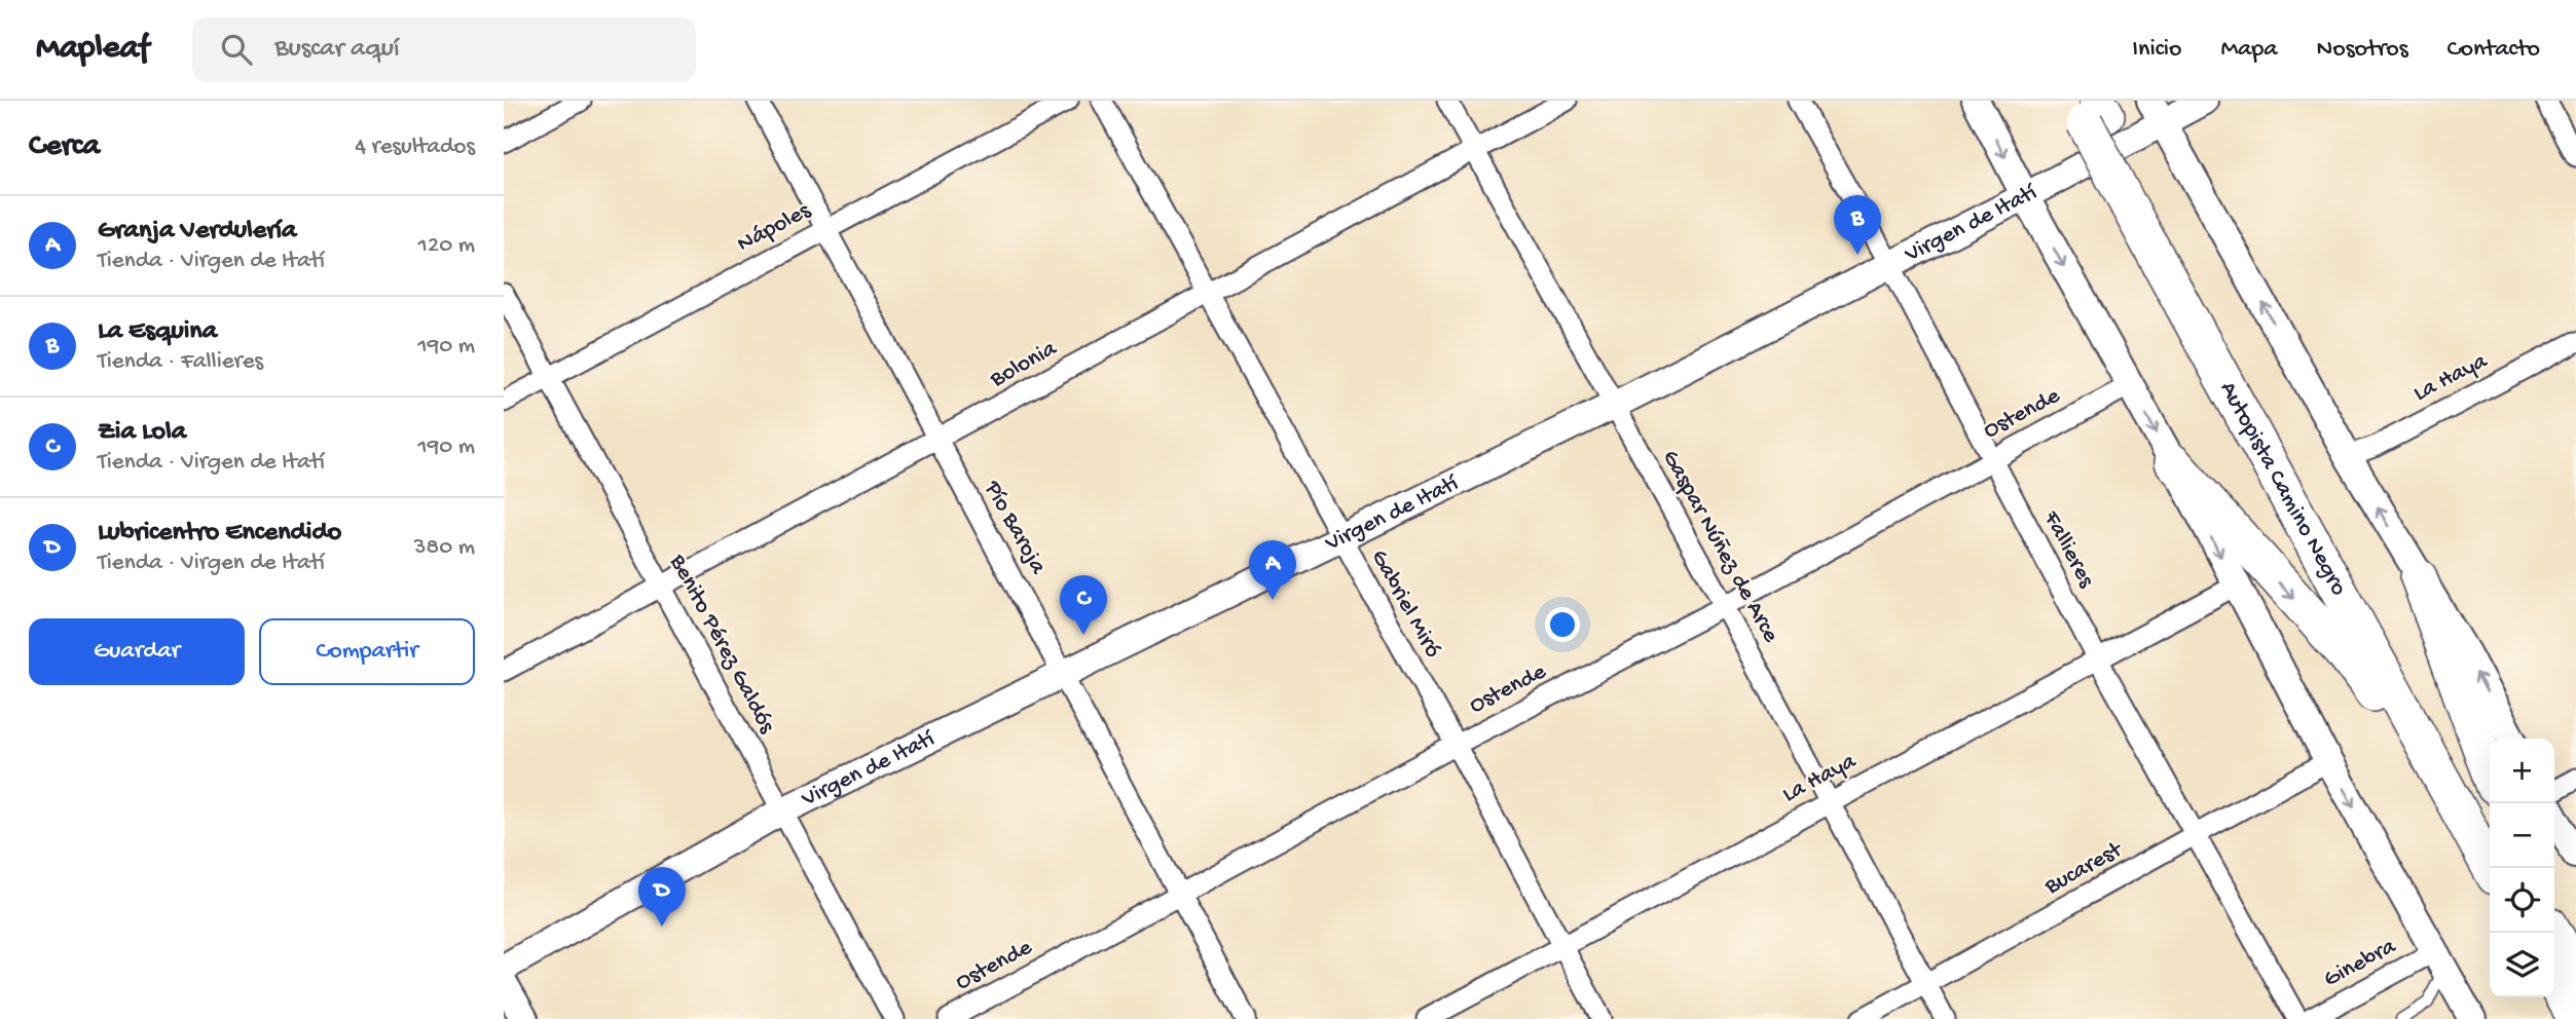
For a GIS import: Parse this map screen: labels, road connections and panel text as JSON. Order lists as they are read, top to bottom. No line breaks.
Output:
{"streets":{"highway":["Autopista Camino Negro"],"street":["Virgen de Itatí","Nápoles","Bolonia","La Haya","Ostende","Pío Baroja","Gaspar Núñez de Arce","Fallieres","Gabriel Miró","Benito Pérez Galdós","Bucarest","Ginebra"]},"crossings":[["Virgen de Itatí","Pío Baroja"],["Virgen de Itatí","Gaspar Núñez de Arce"],["Virgen de Itatí","Fallieres"],["Virgen de Itatí","Gabriel Miró"],["Virgen de Itatí","Benito Pérez Galdós"],["Nápoles","Pío Baroja"],["Nápoles","Benito Pérez Galdós"],["Bolonia","Pío Baroja"],["Bolonia","Gaspar Núñez de Arce"],["Bolonia","Gabriel Miró"],["Bolonia","Benito Pérez Galdós"],["La Haya","Gaspar Núñez de Arce"],["La Haya","Fallieres"],["La Haya","Gabriel Miró"],["Ostende","Pío Baroja"],["Ostende","Gaspar Núñez de Arce"],["Ostende","Fallieres"],["Ostende","Gabriel Miró"],["Gaspar Núñez de Arce","Bucarest"],["Fallieres","Bucarest"]],"page":{"header":"Mapleaf","search":"Buscar aquí","nav":["Inicio","Mapa","Nosotros","Contacto"],"heading":["Cerca","4 resultados"],"list":[{"mark":"A","name":"Granja Verdulería","note":"Tienda · Virgen de Itatí","value":"120 m"},{"mark":"B","name":"La Esquina","note":"Tienda · Fallieres","value":"190 m"},{"mark":"C","name":"Zia Lola","note":"Tienda · Virgen de Itatí","value":"190 m"},{"mark":"D","name":"Lubricentro Encendido","note":"Tienda · Virgen de Itatí","value":"380 m"}],"pins":["B","A","C","D"],"buttons":["Guardar","Compartir"],"map_buttons":["+","−"]}}
